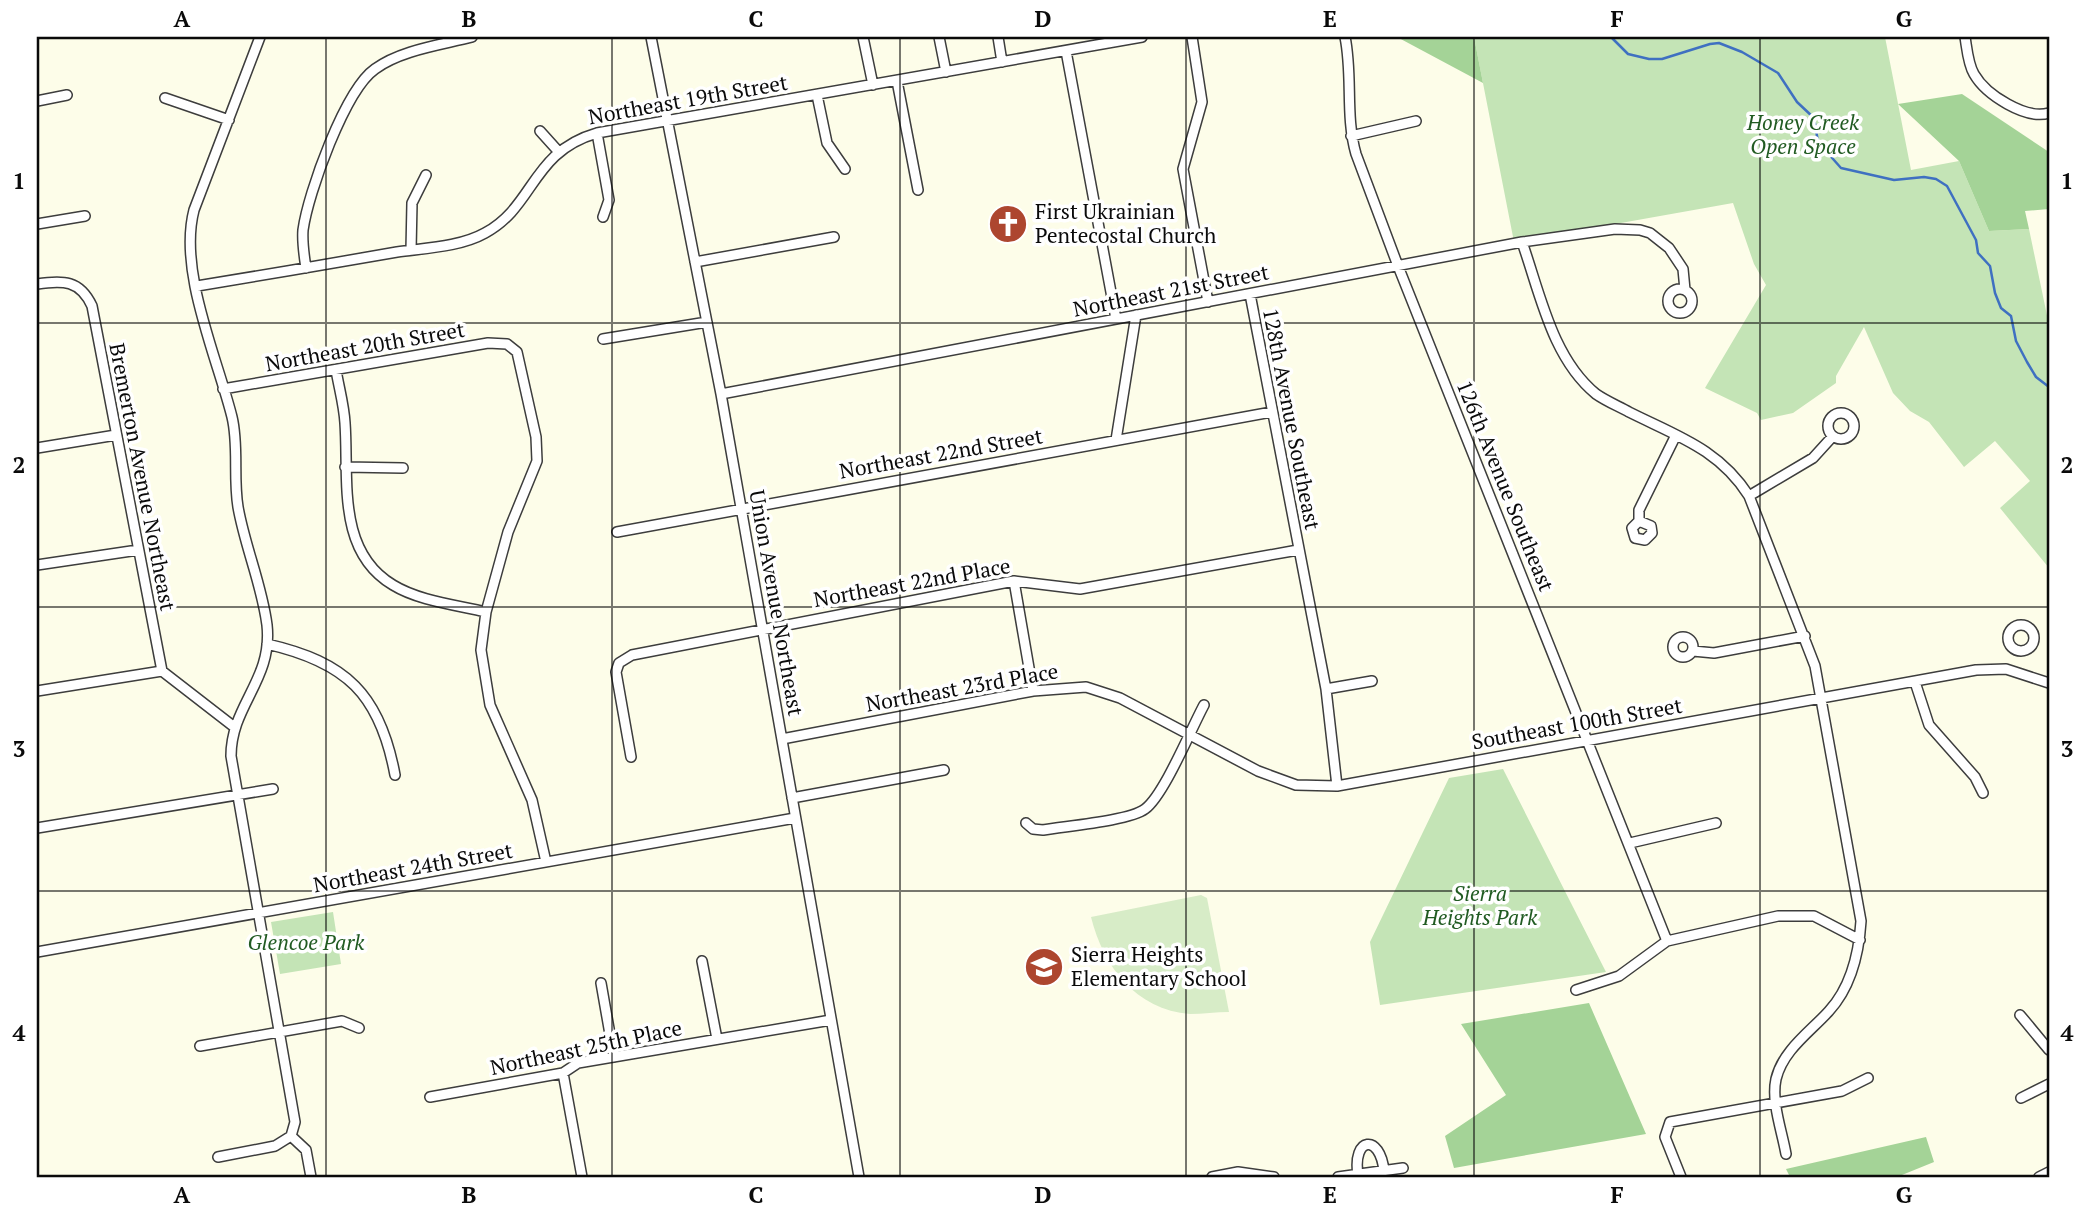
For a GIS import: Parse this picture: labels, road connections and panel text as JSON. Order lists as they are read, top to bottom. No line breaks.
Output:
{"streets":{"street":["Northeast 19th Street","Northeast 21st Street","Northeast 20th Street","128th Avenue Southeast","Northeast 22nd Street","Bremerton Avenue Northeast","126th Avenue Southeast","Northeast 22nd Place","Union Avenue Northeast","Northeast 23rd Place","Southeast 100th Street","Northeast 24th Street","Northeast 25th Place"]},"crossings":[["Northeast 19th Street","Union Avenue Northeast"],["Northeast 21st Street","128th Avenue Southeast"],["Northeast 21st Street","126th Avenue Southeast"],["Northeast 21st Street","Union Avenue Northeast"],["128th Avenue Southeast","Northeast 22nd Street"],["128th Avenue Southeast","Northeast 22nd Place"],["128th Avenue Southeast","Northeast 23rd Place"],["128th Avenue Southeast","Southeast 100th Street"],["Northeast 22nd Street","Union Avenue Northeast"],["126th Avenue Southeast","Southeast 100th Street"],["Northeast 22nd Place","Union Avenue Northeast"],["Union Avenue Northeast","Northeast 23rd Place"],["Union Avenue Northeast","Northeast 24th Street"],["Union Avenue Northeast","Northeast 25th Place"],["Northeast 23rd Place","Southeast 100th Street"]],"parks":["Honey Creek Open Space","Sierra Heights Park","Glencoe Park"],"places":{"church":["First Ukrainian Pentecostal Church"],"school or university":["Sierra Heights Elementary School"]},"grid":{"columns":["A","B","C","D","E","F","G"],"rows":["1","2","3","4"]}}
